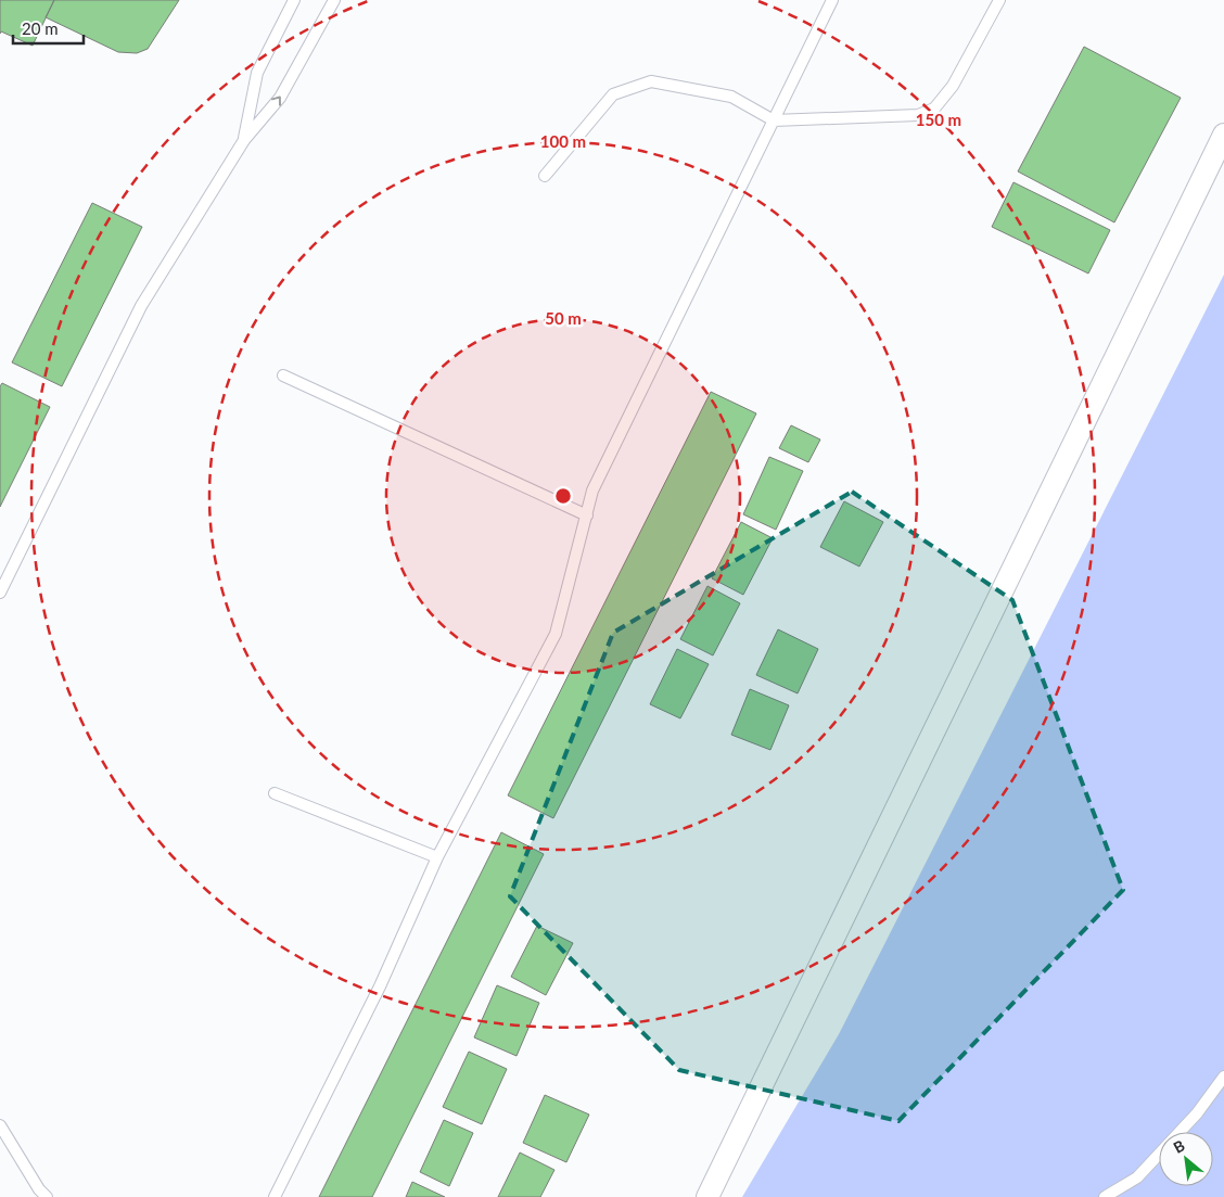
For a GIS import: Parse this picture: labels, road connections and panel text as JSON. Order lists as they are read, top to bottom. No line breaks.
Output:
{"scale_bar":"20 m","north":"top left","rings":["150 m","100 m","50 m"]}
